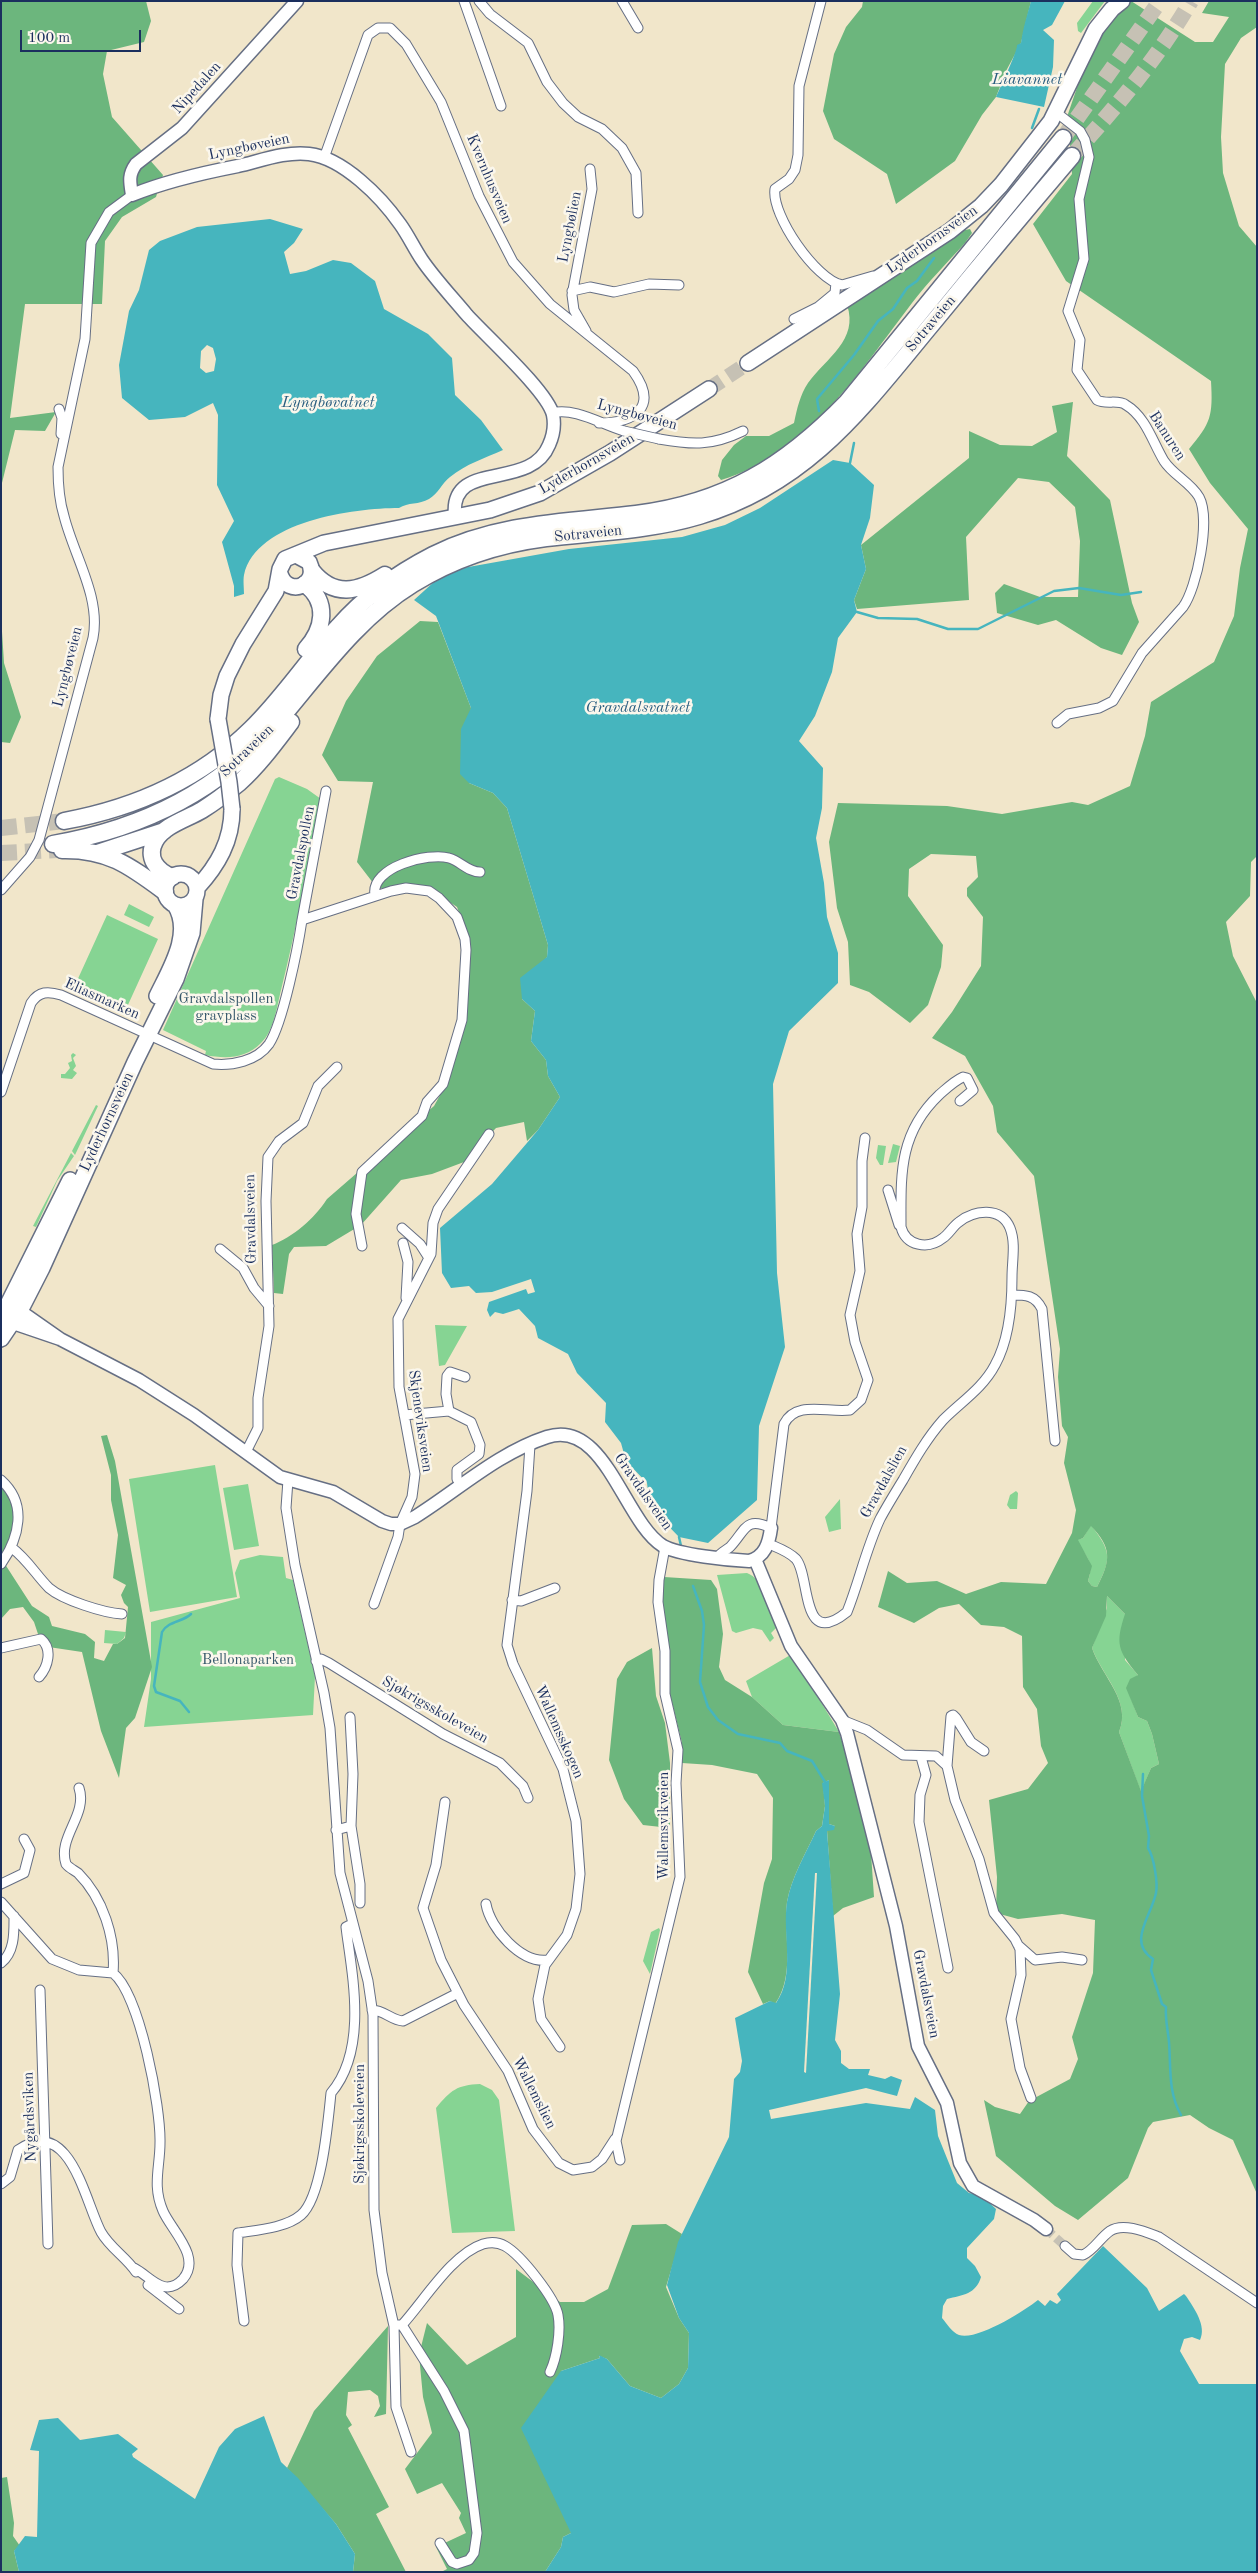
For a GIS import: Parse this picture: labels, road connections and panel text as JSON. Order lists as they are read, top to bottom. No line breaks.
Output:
{"streets":{"highway":["Sotraveien"],"main road":["Lyderhornsveien"],"street":["Nipedalen","Lyngbøveien","Kvernhusveien","Lyngbølien","Banuren","Gravdalspollen","Eliasmarken","Gravdalsveien","Skjeneviksveien","Gravdalslien","Sjøkrigsskoleveien","Wallemsskogen","Wallemsvikveien","Wallemslien","Nygårdsviken"]},"crossings":[["Nipedalen","Lyngbøveien"],["Lyngbøveien","Kvernhusveien"],["Kvernhusveien","Lyngbølien"],["Lyderhornsveien","Banuren"],["Lyderhornsveien","Gravdalspollen"],["Lyderhornsveien","Eliasmarken"],["Gravdalspollen","Eliasmarken"],["Gravdalsveien","Skjeneviksveien"],["Gravdalsveien","Wallemsskogen"],["Gravdalsveien","Wallemsvikveien"],["Wallemsvikveien","Wallemslien"]],"water":["Liavannet","Lyngbøvatnet","Gravdalsvatnet"],"parks":["Gravdalspollen gravplass","Bellonaparken"],"scale_bar":"100 m"}
